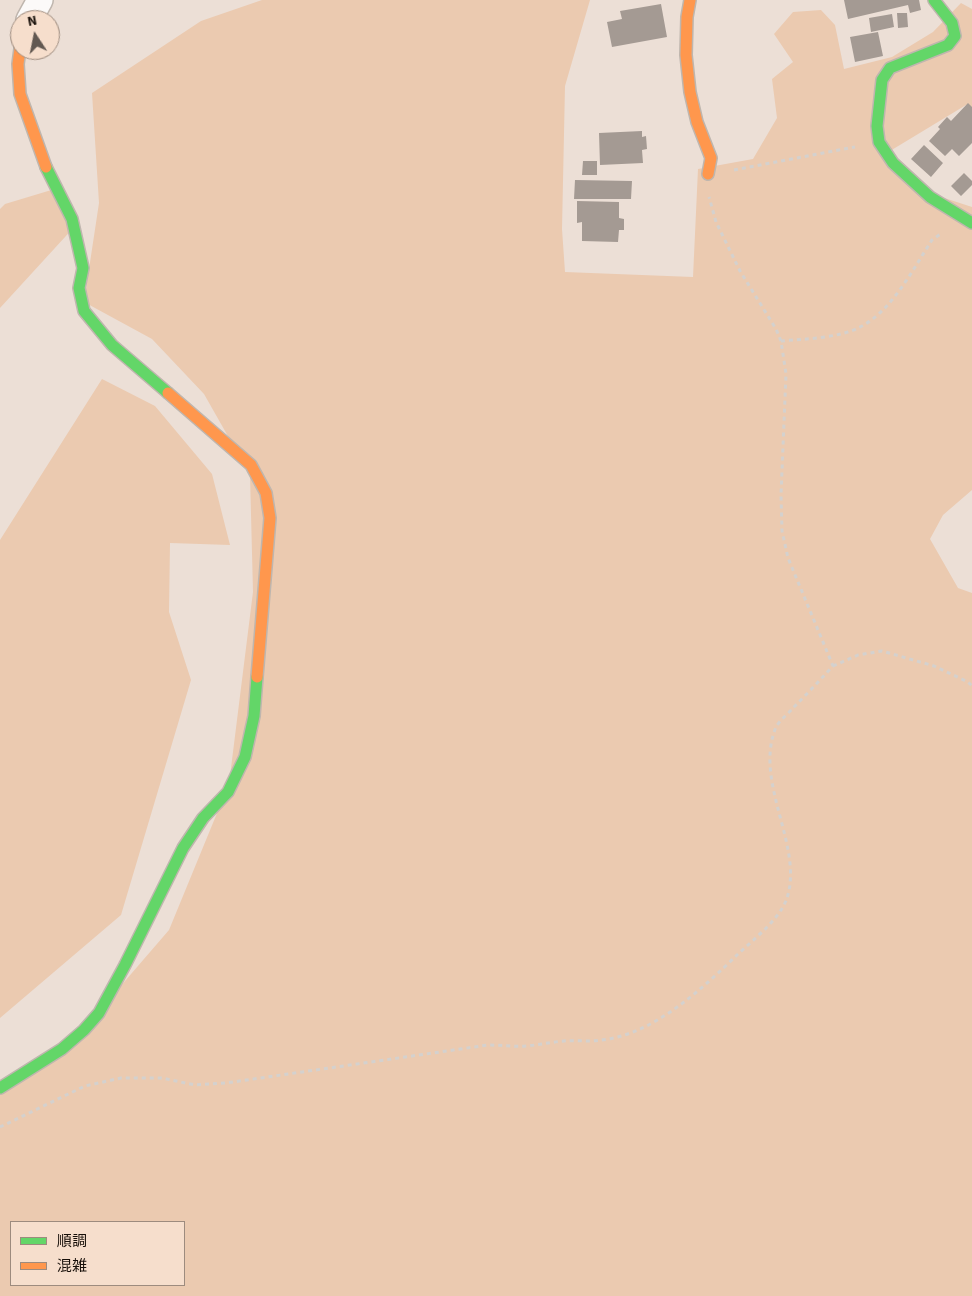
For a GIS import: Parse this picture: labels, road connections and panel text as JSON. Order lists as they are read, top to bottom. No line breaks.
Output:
{"legend":["順調","混雑"],"north":"top"}
